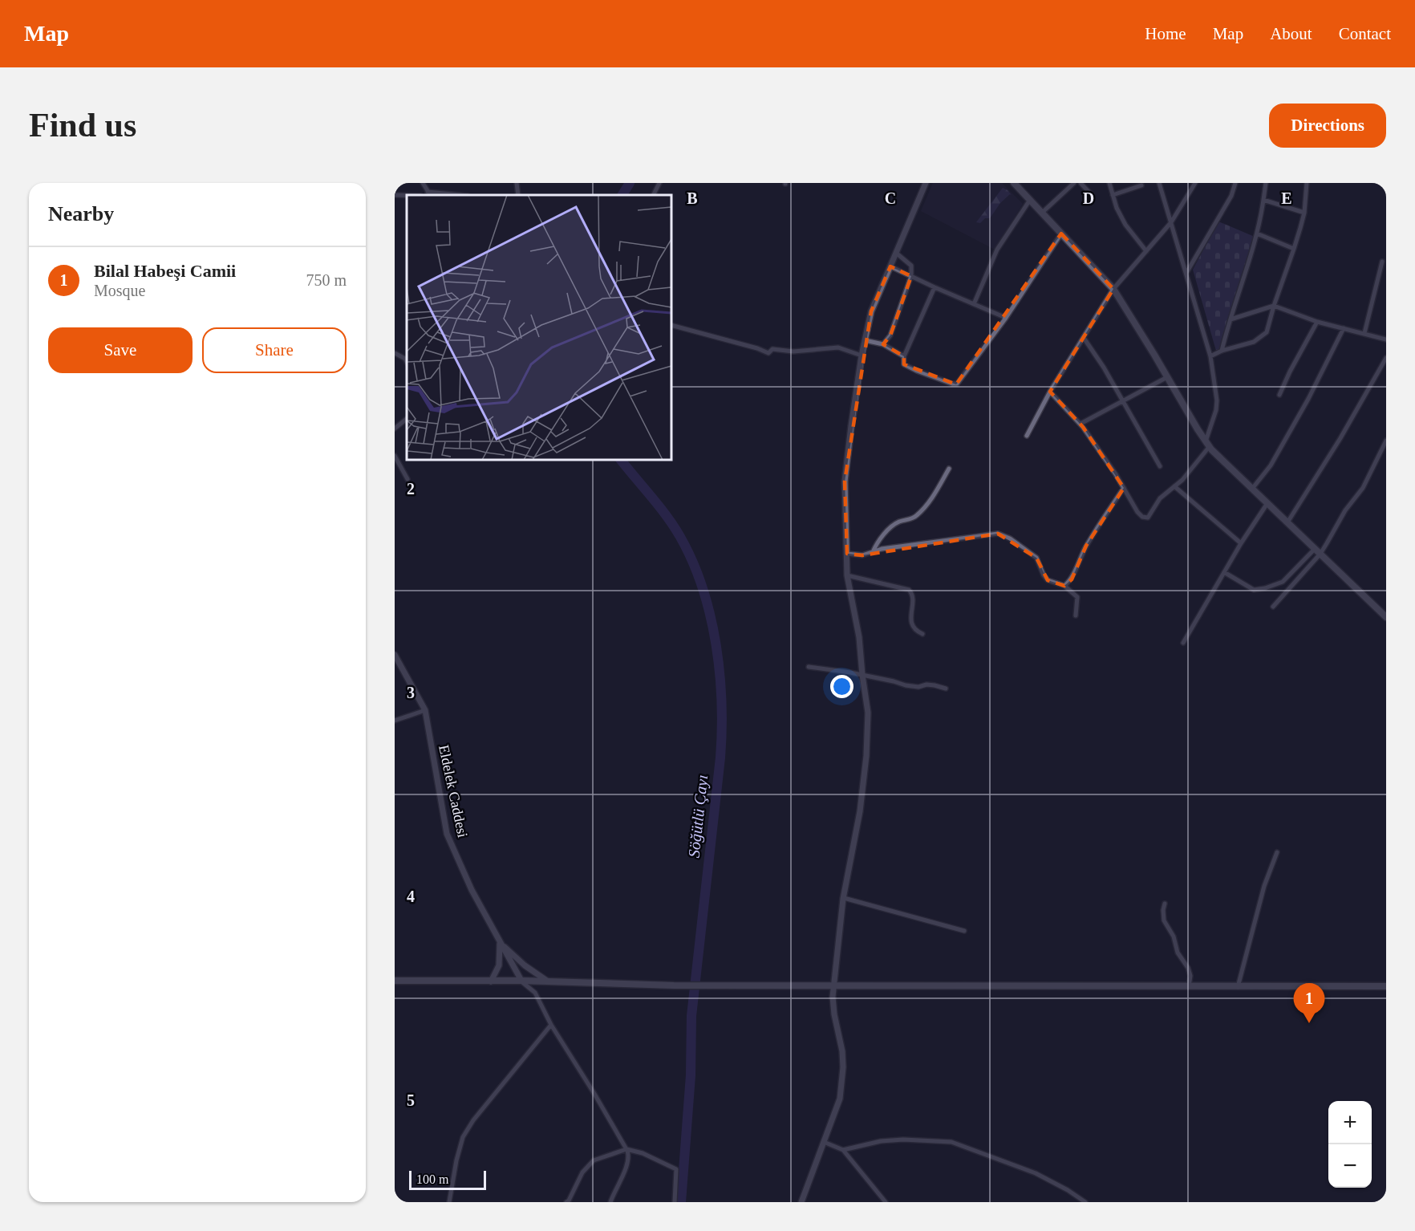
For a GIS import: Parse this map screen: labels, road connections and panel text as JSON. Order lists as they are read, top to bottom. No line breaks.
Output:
{"streets":{"street":["Eldelek Caddesi"]},"water":["Söğütlü Çayı"],"scale_bar":"100 m","page":{"header":"Map","nav":["Home","Map","About","Contact"],"buttons":["Directions",["Save","Share"]],"title":"Find us","heading":"Nearby","list":[{"mark":"1","name":"Bilal Habeşi Camii","note":"Mosque","value":"750 m"}],"pins":"1","map_buttons":["+","−"],"scale":"100 m"},"grid":{"columns":["B","C","D","E"],"rows":["2","3","4","5"]}}
